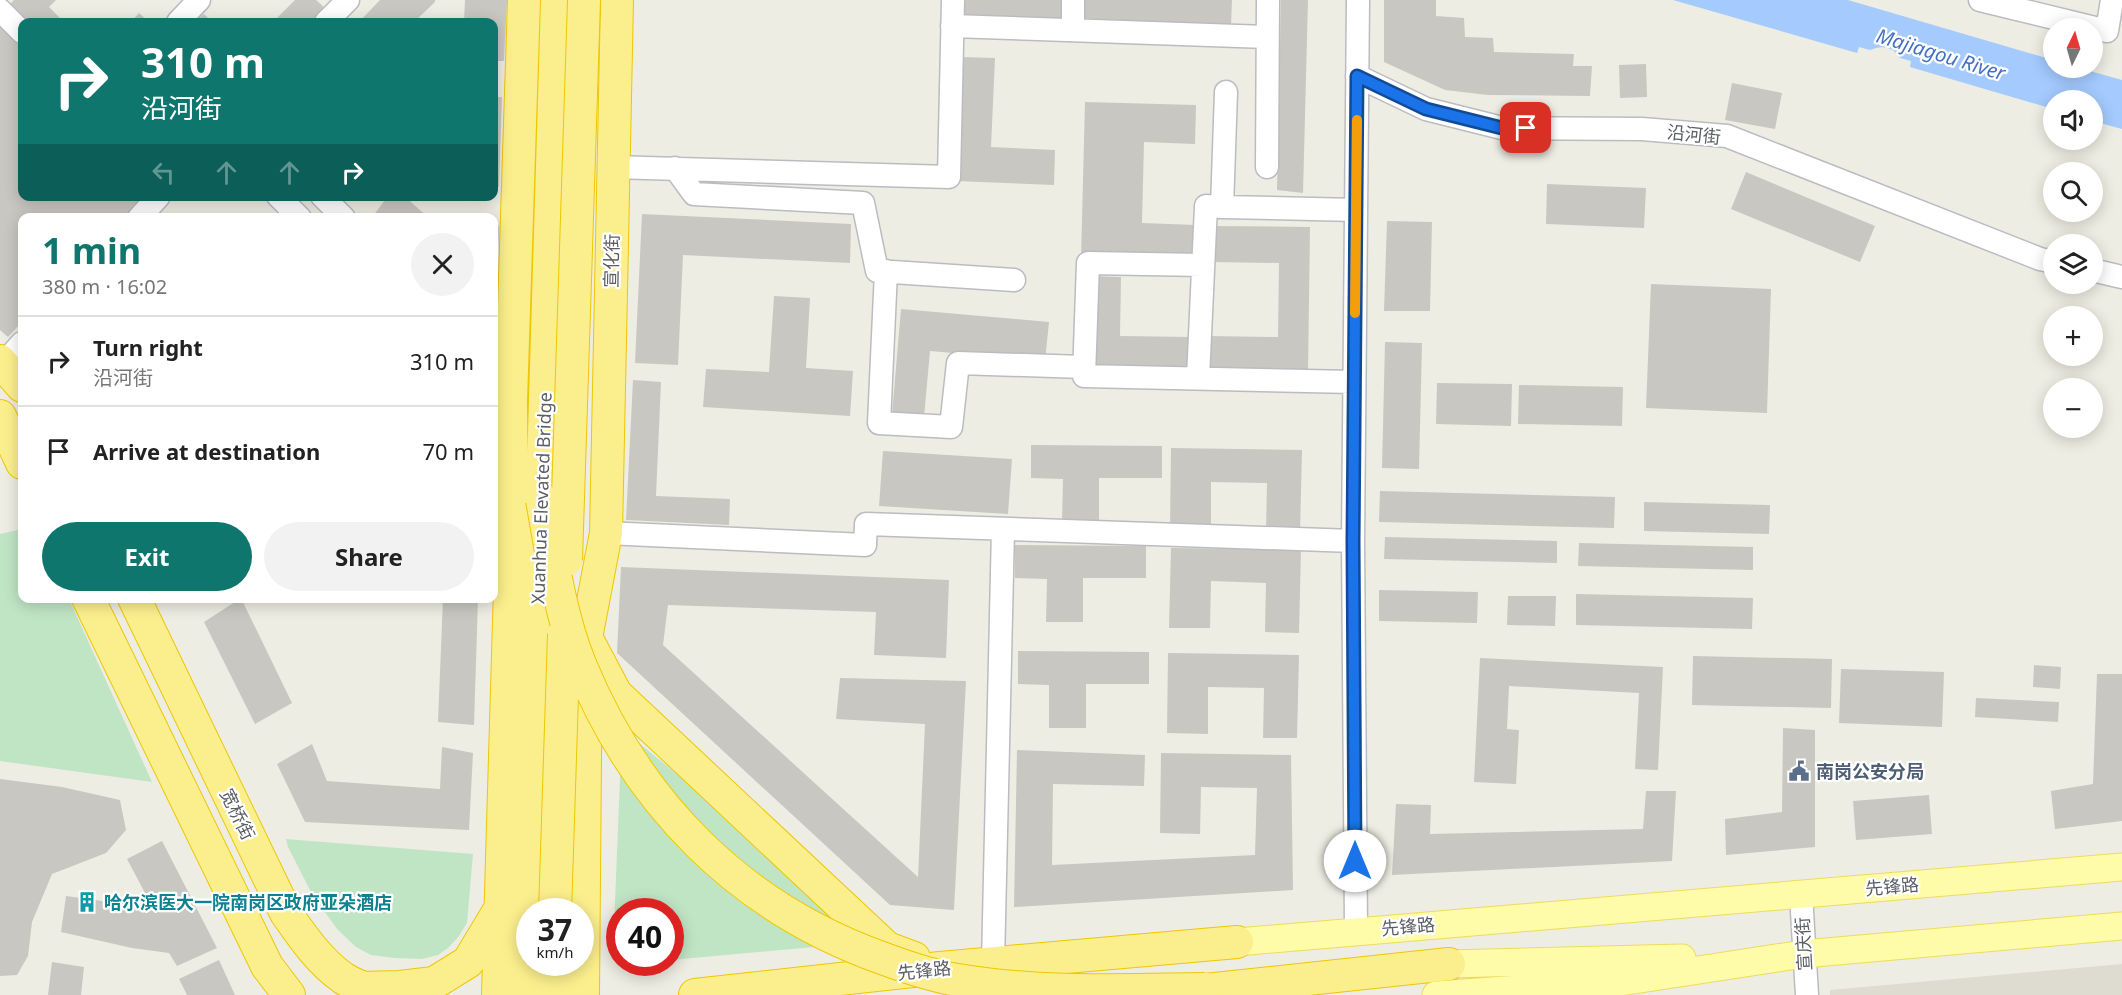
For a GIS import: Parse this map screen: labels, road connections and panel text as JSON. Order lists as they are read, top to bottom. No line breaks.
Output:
{"streets":{"highway":["宣化街","Xuanhua Elevated Bridge","宽桥街","先锋路"],"street":["沿河街","宣庆街"]},"crossings":[["先锋路","宣庆街"]],"water":["Majiagou River"],"places":{"public building":["南岗公安分局"],"building":["哈尔滨医大一院南岗区政府亚朵酒店"]},"north":"top","page":{"map_buttons":["+","−"],"turn":["310 m","沿河街"],"heading":["1 min","380 m · 16:02"],"list":[{"name":"Turn right","note":"沿河街","value":"310 m"},{"name":"Arrive at destination","value":"70 m"}],"buttons":["Exit","Share"],"speed":"37 km/h","limit":"40"}}
